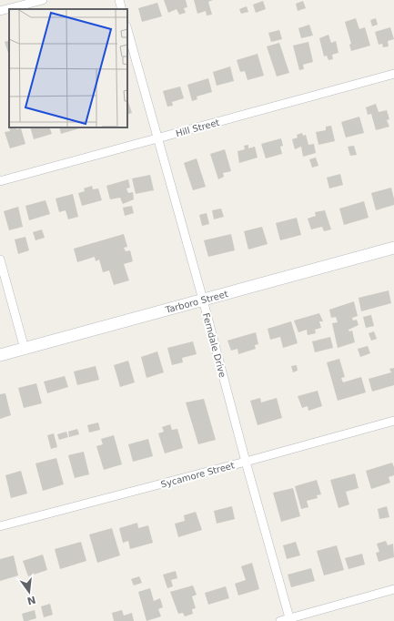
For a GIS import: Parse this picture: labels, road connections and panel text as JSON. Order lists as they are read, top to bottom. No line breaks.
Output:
{"streets":{"street":["Hill Street","Tarboro Street","Ferndale Drive","Sycamore Street"]},"crossings":[["Hill Street","Ferndale Drive"],["Tarboro Street","Ferndale Drive"],["Ferndale Drive","Sycamore Street"]],"north":"bottom"}
